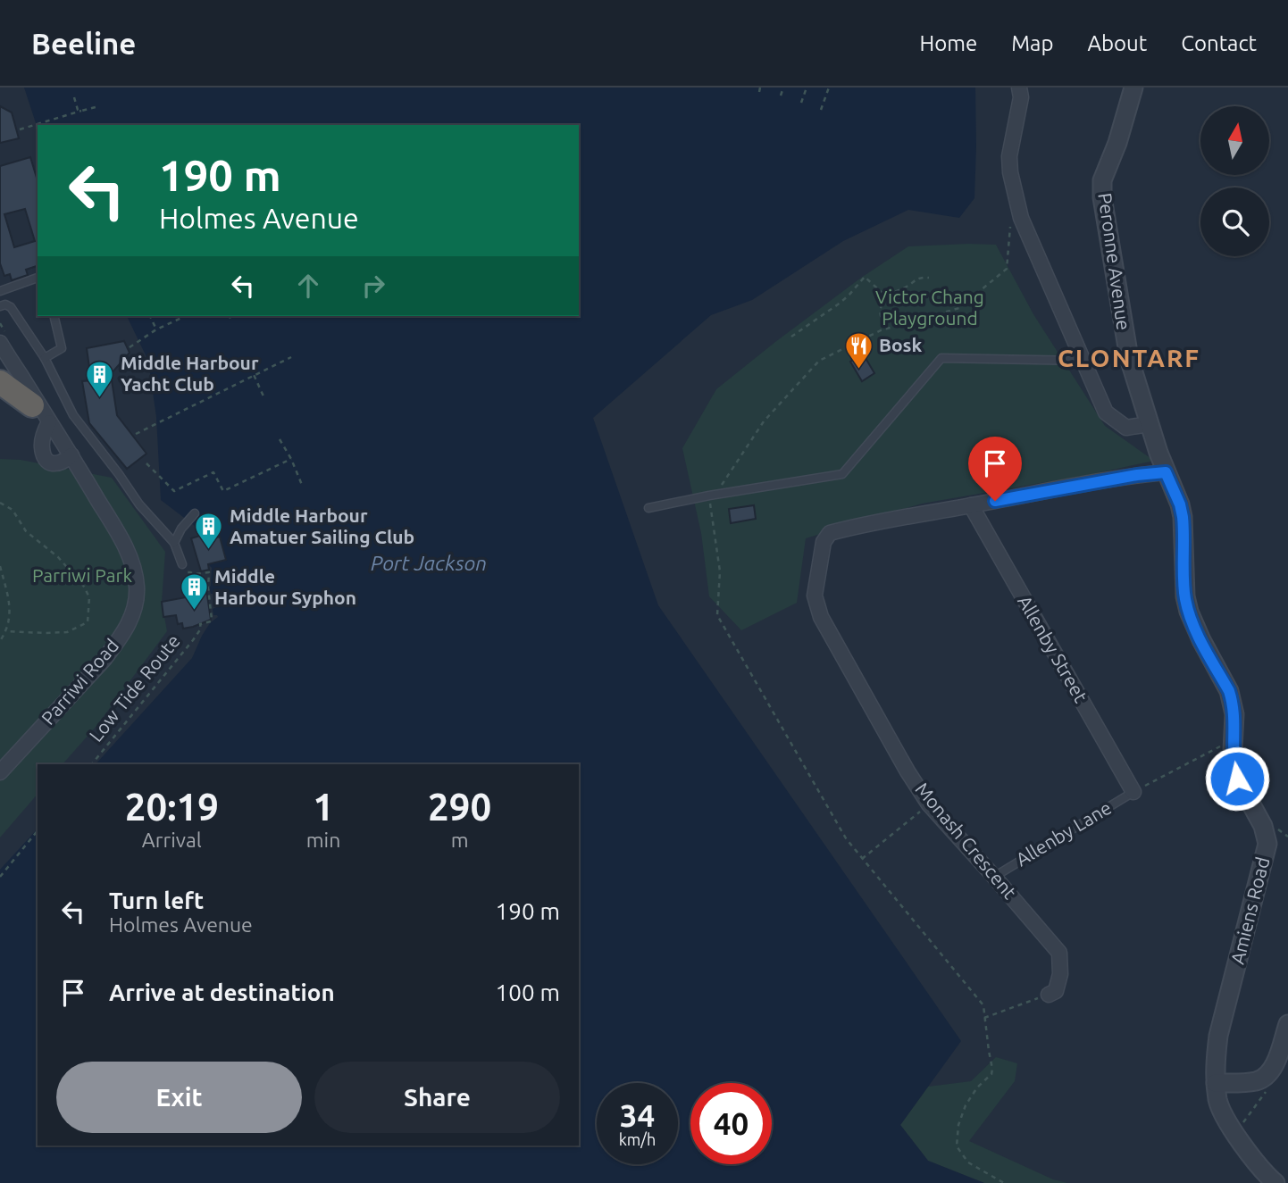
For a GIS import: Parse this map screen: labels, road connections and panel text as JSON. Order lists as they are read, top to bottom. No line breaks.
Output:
{"streets":{"street":["Peronne Avenue","Allenby Street","Parriwi Road","Monash Crescent","Amiens Road"],"lane":["Allenby Lane"],"path":["Low Tide Route"]},"crossings":[["Peronne Avenue","Amiens Road"],["Allenby Street","Allenby Lane"],["Allenby Street","Monash Crescent"],["Allenby Lane","Monash Crescent"]],"districts":["CLONTARF"],"water":["Port Jackson"],"parks":["Victor Chang Playground","Parriwi Park"],"places":{"restaurant":["Bosk"],"building":["Middle Harbour Yacht Club","Middle Harbour Amatuer Sailing Club","Middle Harbour Syphon"]},"north":"top","page":{"header":"Beeline","nav":["Home","Map","About","Contact"],"turn":["190 m","Holmes Avenue"],"eta":["20:19","Arrival","1","min","290","m"],"list":[{"name":"Turn left","note":"Holmes Avenue","value":"190 m"},{"name":"Arrive at destination","value":"100 m"}],"buttons":["Exit","Share"],"speed":"34 km/h","limit":"40"}}
